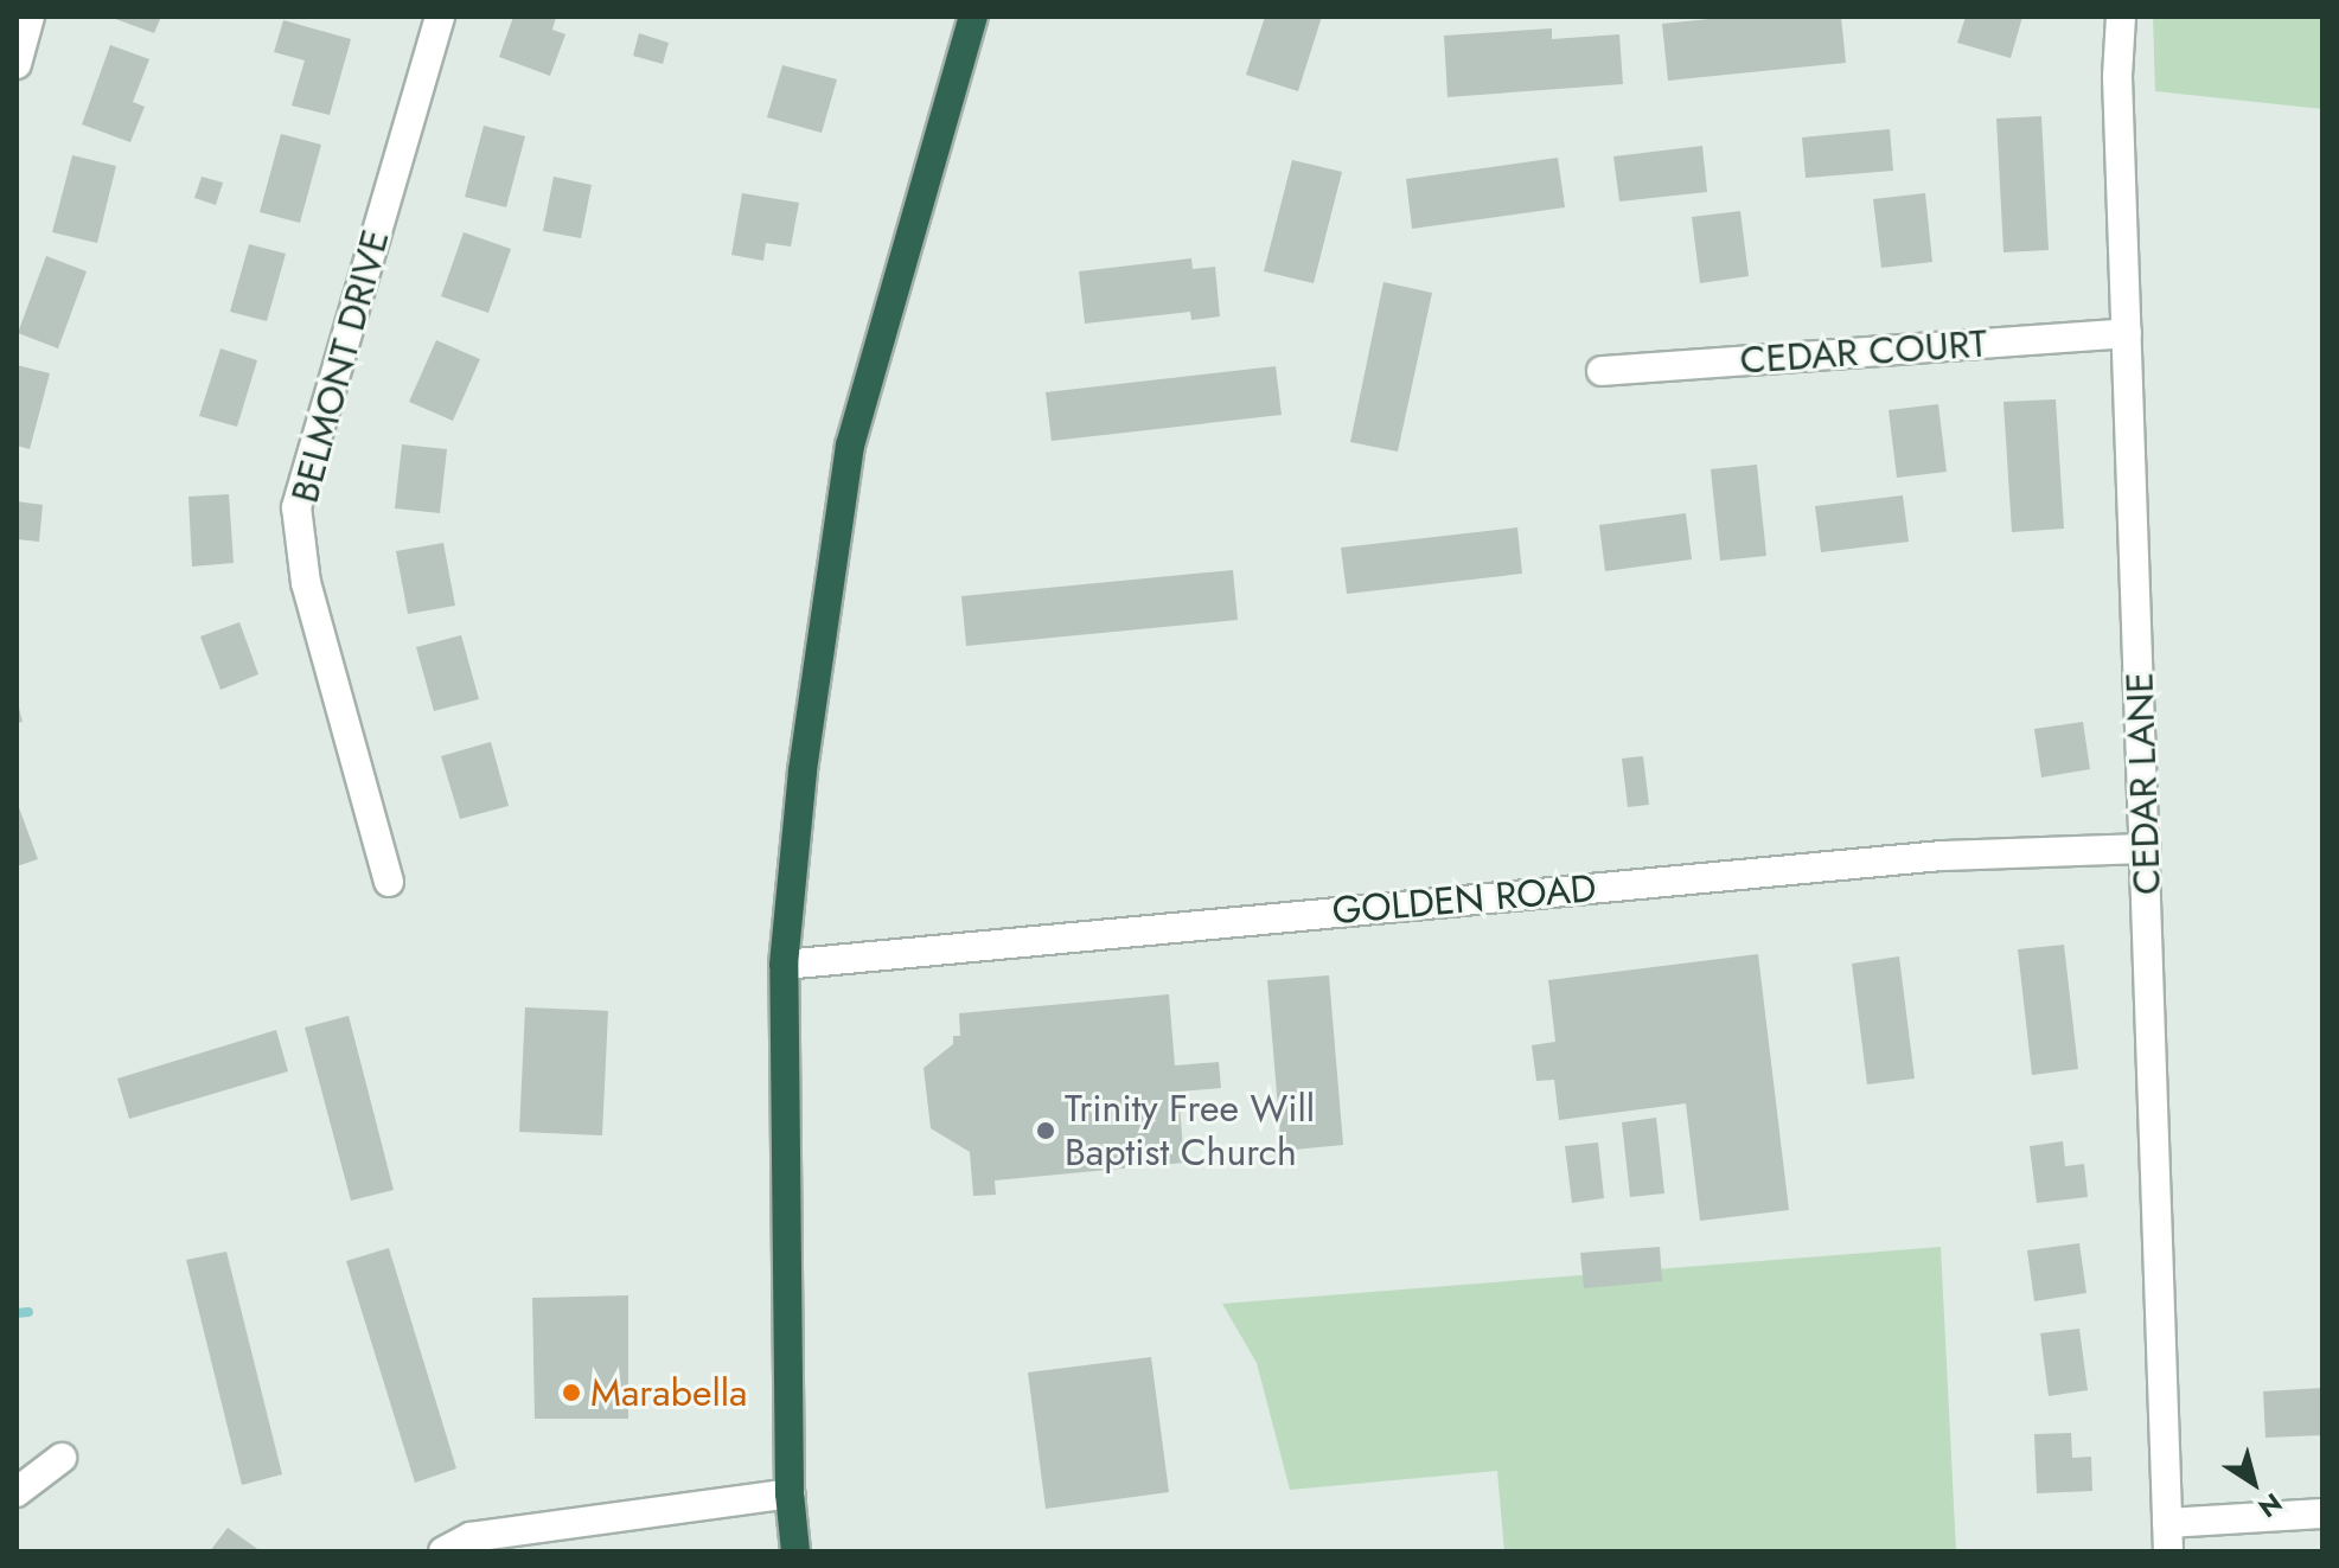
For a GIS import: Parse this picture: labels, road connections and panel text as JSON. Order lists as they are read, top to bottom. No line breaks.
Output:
{"streets":{"street":["CEDAR COURT","BELMONT DRIVE","CEDAR LANE","GOLDEN ROAD"]},"crossings":[["CEDAR COURT","CEDAR LANE"],["CEDAR LANE","GOLDEN ROAD"]],"places":["Trinity Free Will Baptist Church","Marabella"],"north":"bottom right"}
